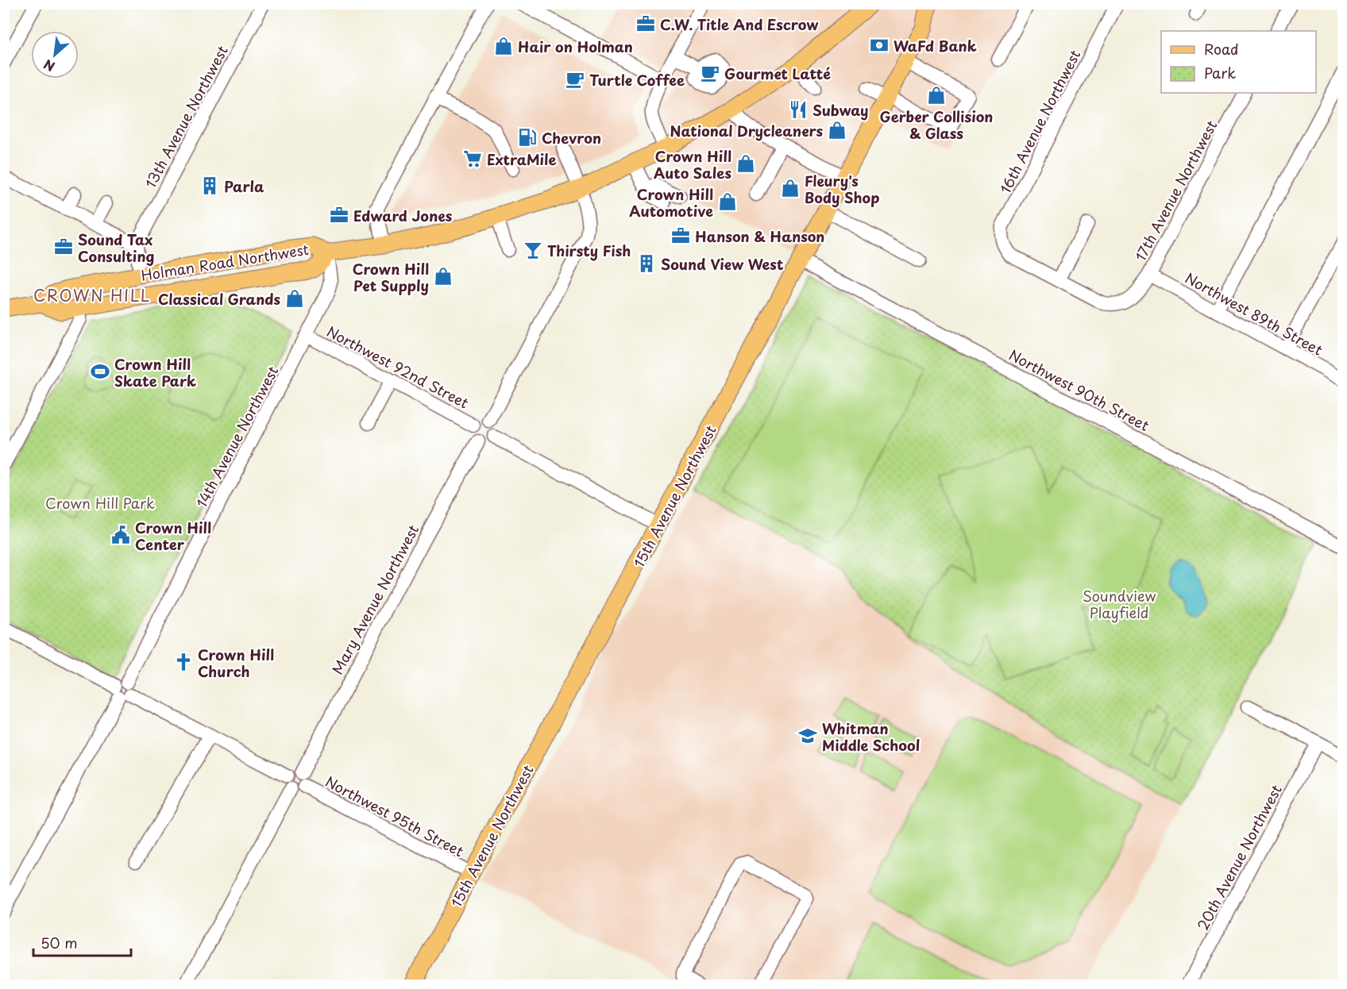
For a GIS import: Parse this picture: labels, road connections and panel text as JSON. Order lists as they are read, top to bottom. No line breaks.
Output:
{"streets":{"main road":["Holman Road Northwest","15th Avenue Northwest"],"street":["13th Avenue Northwest","16th Avenue Northwest","17th Avenue Northwest","Northwest 89th Street","Northwest 92nd Street","Northwest 90th Street","14th Avenue Northwest","Mary Avenue Northwest","Northwest 95th Street","20th Avenue Northwest"]},"crossings":[["16th Avenue Northwest","17th Avenue Northwest"],["17th Avenue Northwest","Northwest 89th Street"],["Holman Road Northwest","14th Avenue Northwest"],["Northwest 92nd Street","14th Avenue Northwest"],["Northwest 92nd Street","Mary Avenue Northwest"],["Northwest 90th Street","15th Avenue Northwest"],["15th Avenue Northwest","Northwest 95th Street"],["Mary Avenue Northwest","Northwest 95th Street"]],"districts":["CROWN HILL"],"parks":["Crown Hill Park","Soundview Playfield"],"places":{"office":["C.W. Title And Escrow","Edward Jones","Hanson & Hanson","Sound Tax Consulting"],"bank":["WaFd Bank"],"shop":["Hair on Holman","Gerber Collision & Glass","National Drycleaners","Crown Hill Auto Sales","Fleury's Body Shop","Crown Hill Automotive","Crown Hill Pet Supply","Classical Grands"],"cafe":["Gourmet Latté","Turtle Coffee"],"restaurant":["Subway"],"fuel station":["Chevron"],"supermarket":["ExtraMile"],"building":["Parla","Sound View West"],"bar":["Thirsty Fish"],"sports":["Crown Hill Skate Park"],"public building":["Crown Hill Center"],"church":["Crown Hill Church"],"school or university":["Whitman Middle School"]},"legend":["Road","Park"],"scale_bar":"50 m","north":"bottom left"}
